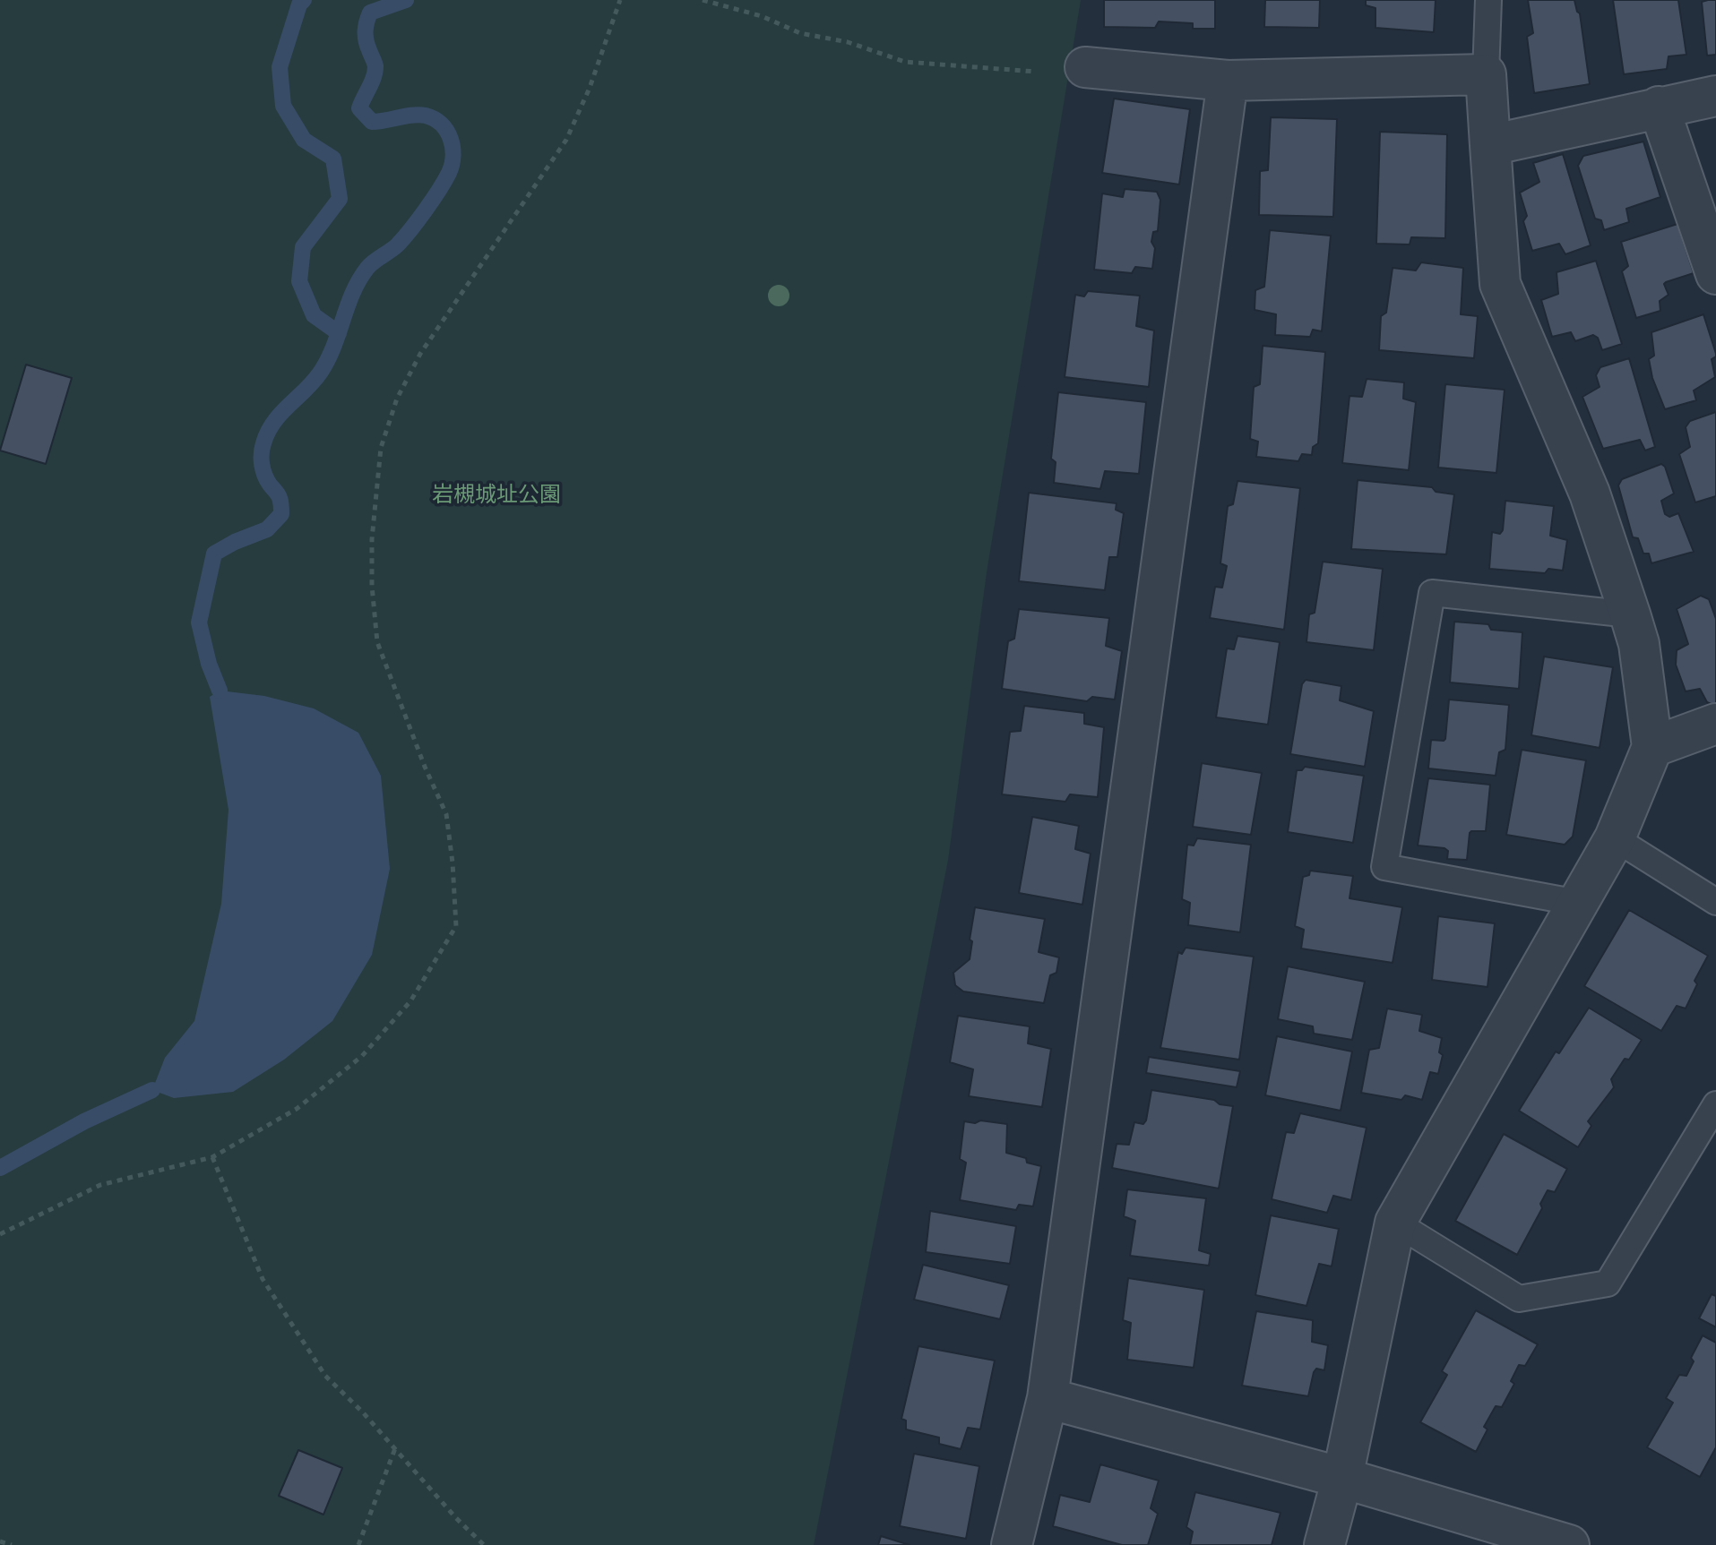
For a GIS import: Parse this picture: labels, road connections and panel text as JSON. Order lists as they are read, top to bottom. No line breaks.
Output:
{"parks":["岩槻城址公園"]}
